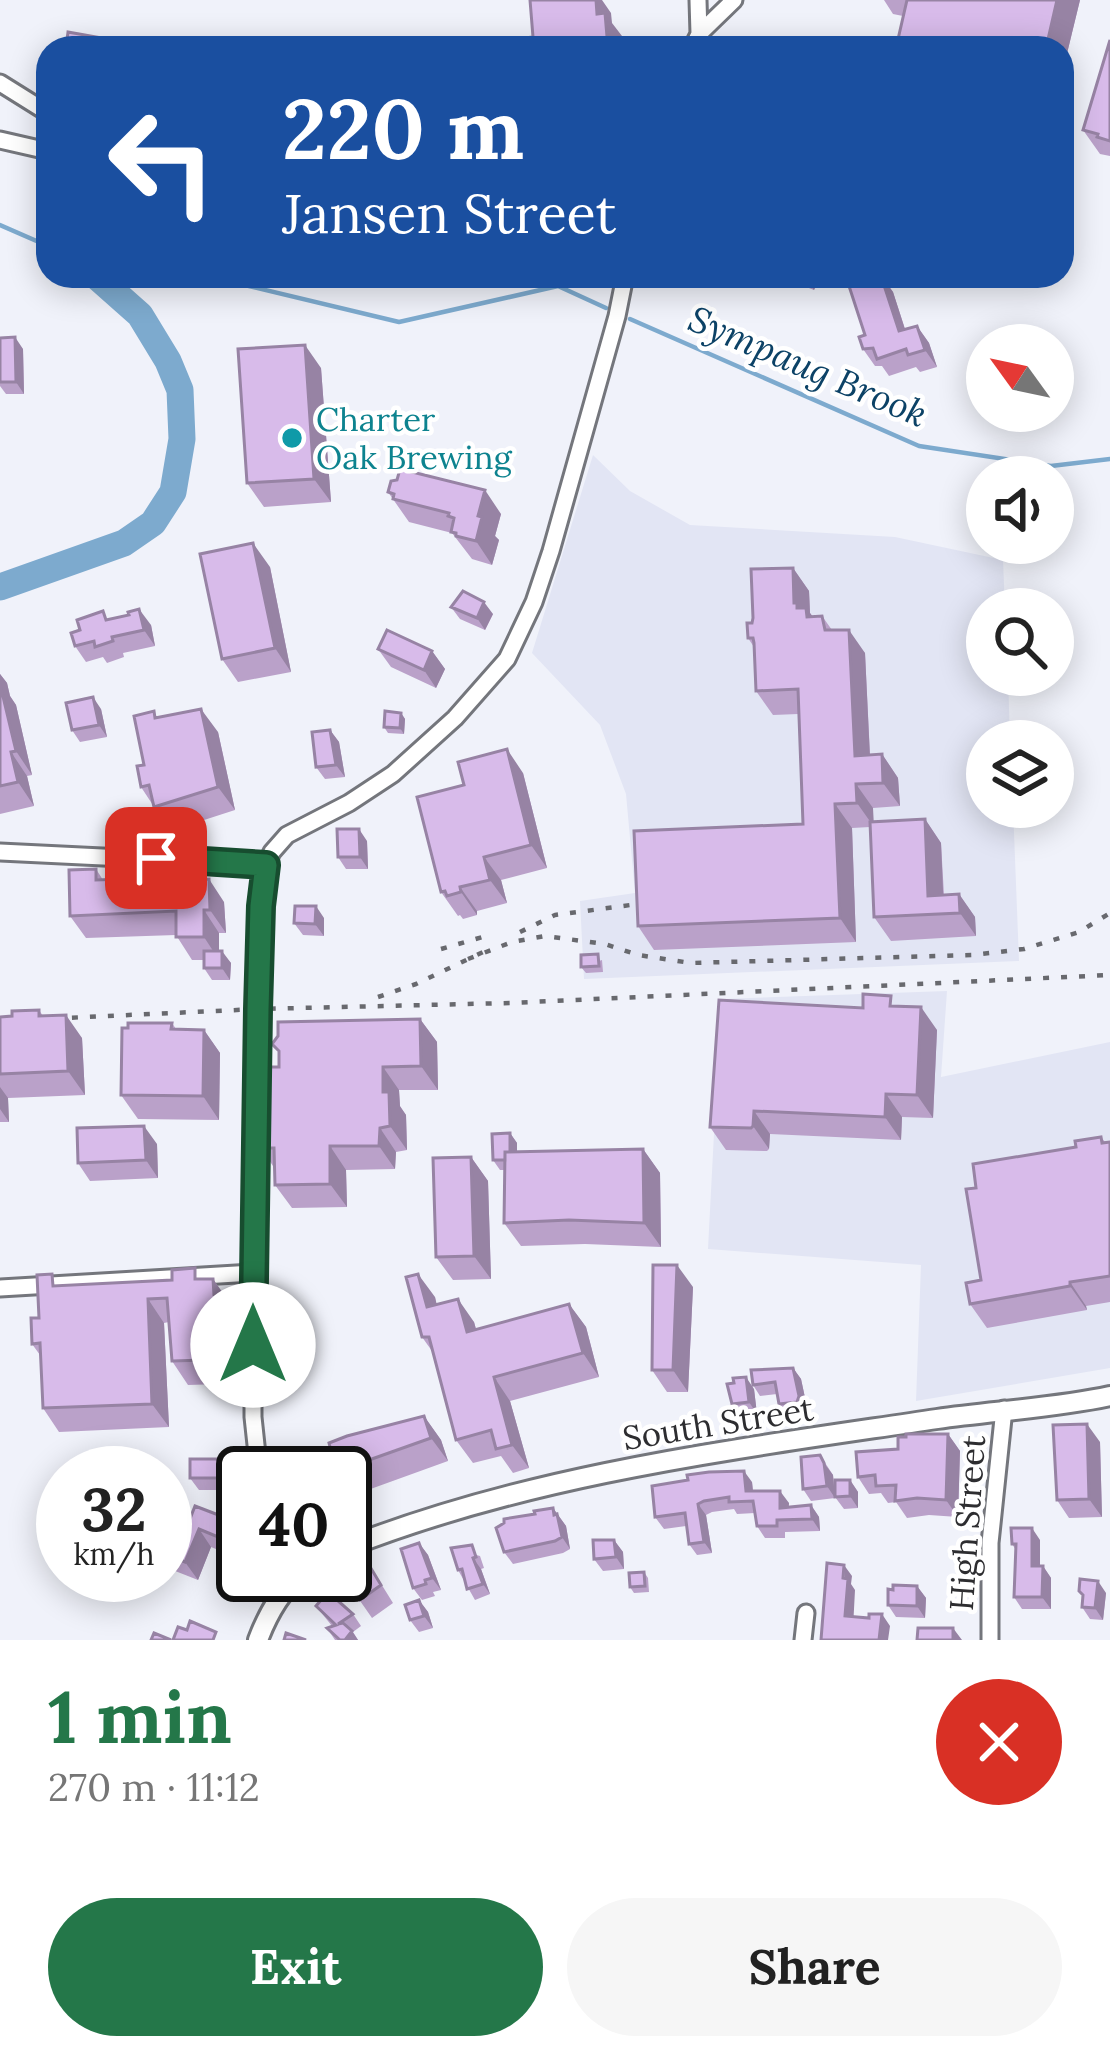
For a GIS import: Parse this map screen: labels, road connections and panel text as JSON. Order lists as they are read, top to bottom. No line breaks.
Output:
{"streets":{"main road":["South Street"],"street":["High Street"]},"crossings":[["South Street","High Street"]],"water":["Sympaug Brook"],"places":["Charter Oak Brewing"],"north":"top left","page":{"turn":["220 m","Jansen Street"],"speed":"32 km/h","limit":"40","heading":["1 min","270 m · 11:12"],"buttons":["Exit","Share"]}}
